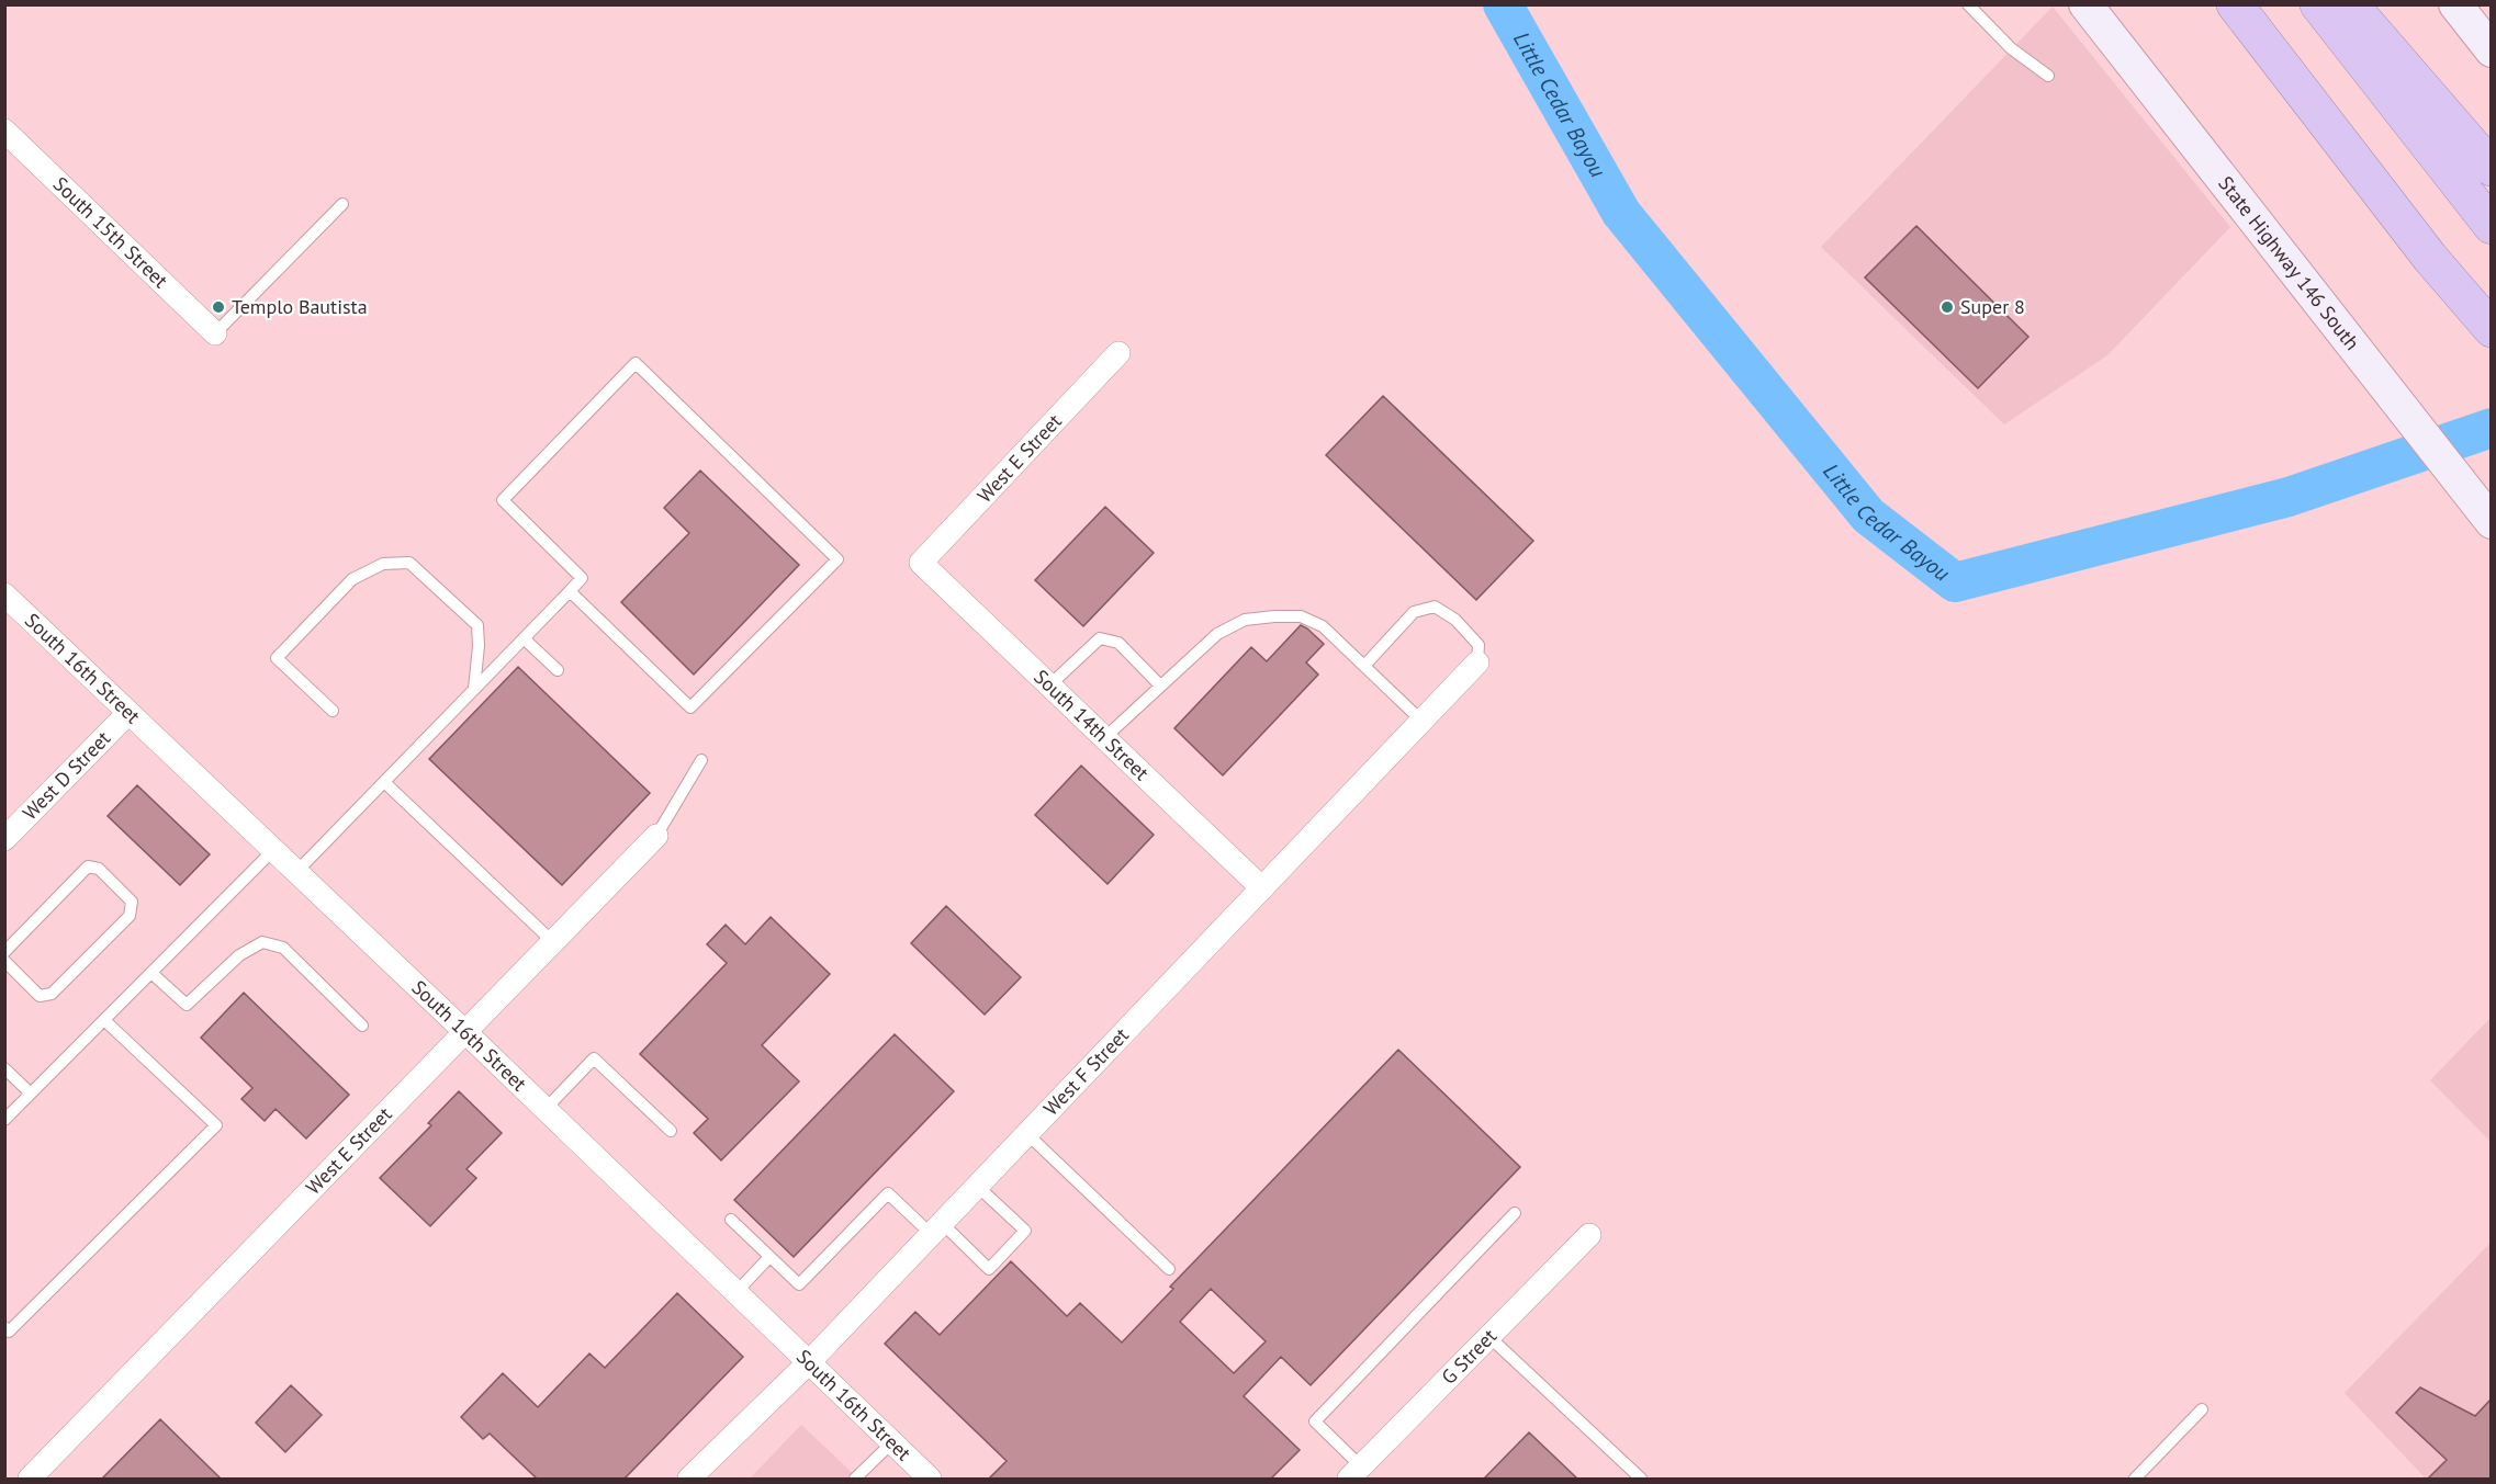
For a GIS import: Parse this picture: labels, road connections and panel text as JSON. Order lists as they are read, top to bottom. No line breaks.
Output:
{"streets":{"main road":["State Highway 146 South"],"street":["South 15th Street","West E Street","South 16th Street","South 14th Street","West D Street","West F Street","G Street"]},"crossings":[["West E Street","South 16th Street"],["West E Street","South 14th Street"],["South 16th Street","West D Street"],["South 16th Street","West F Street"],["South 14th Street","West F Street"]],"water":["Little Cedar Bayou"],"places":["Templo Bautista","Super 8"]}
